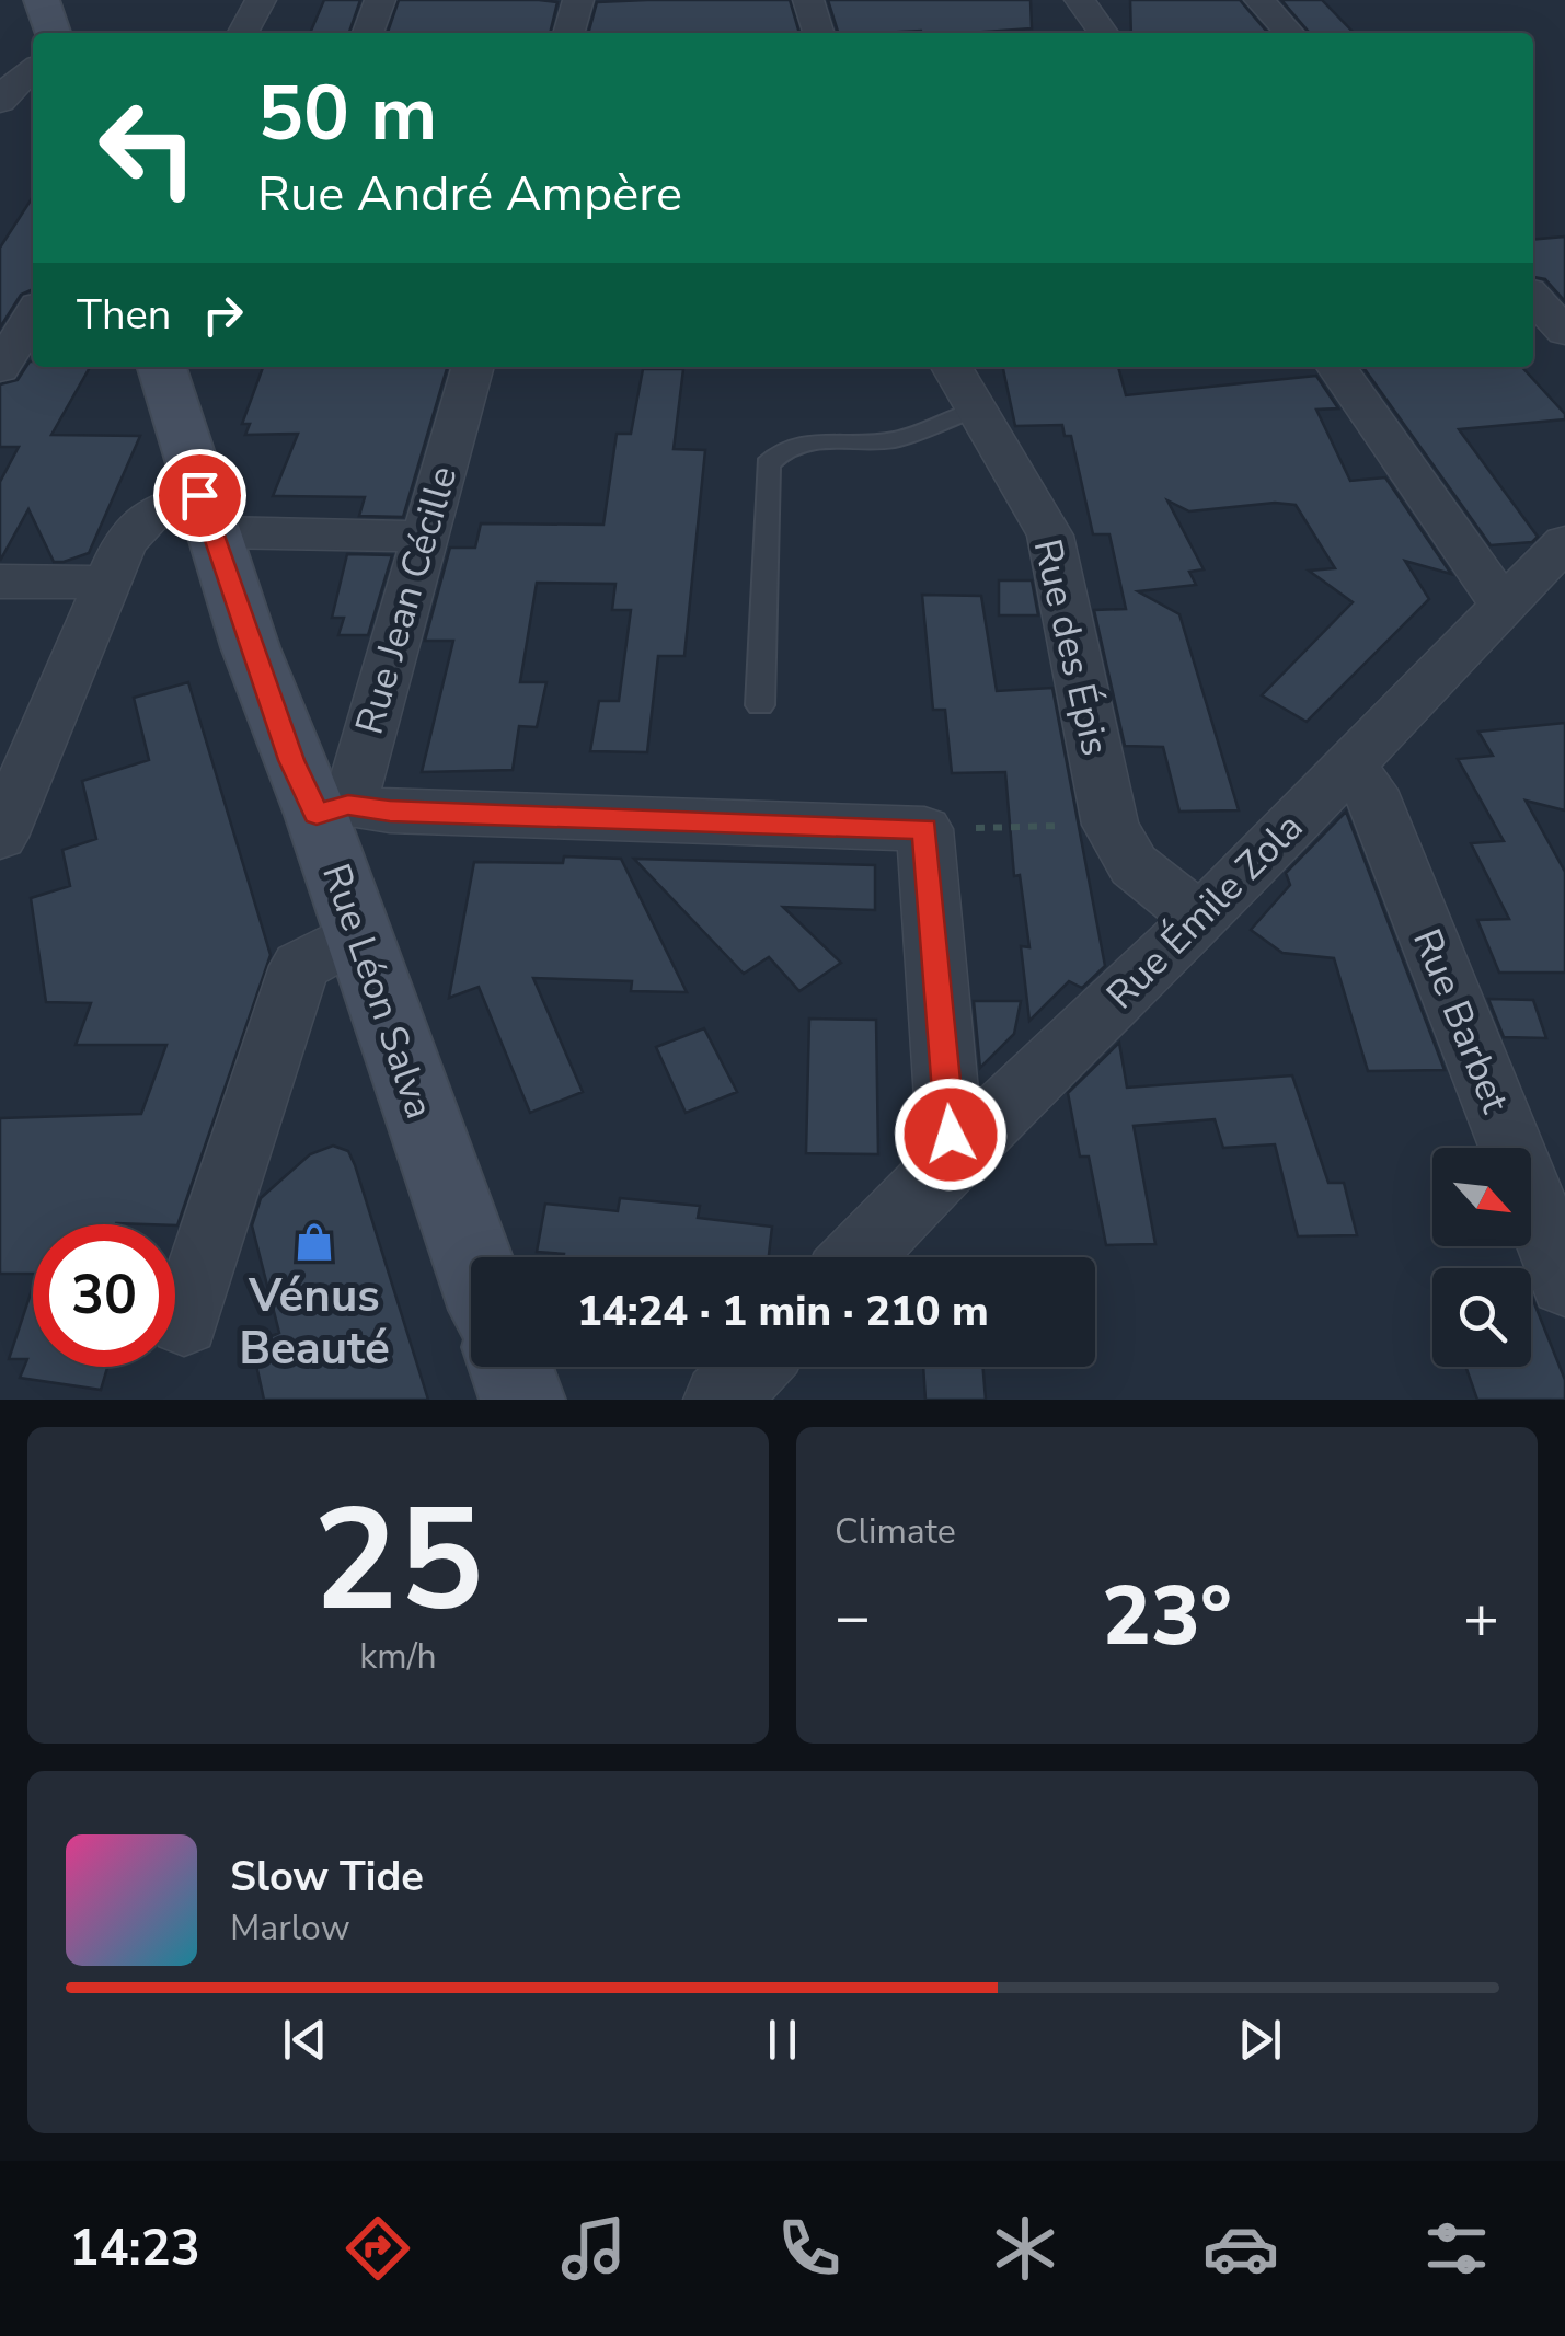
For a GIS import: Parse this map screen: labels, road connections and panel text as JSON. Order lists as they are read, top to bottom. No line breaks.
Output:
{"streets":{"street":["Rue Jean Cécille","Rue des Épis","Rue Émile Zola","Rue Léon Salva","Rue Barbet"]},"crossings":[["Rue Jean Cécille","Rue Léon Salva"],["Rue des Épis","Rue Émile Zola"],["Rue Émile Zola","Rue Barbet"]],"places":{"shop":["Vénus Beauté"]},"north":"bottom right","page":{"turn":["50 m","Rue André Ampère"],"then":"Then","limit":"30","trip":"14:24 · 1 min · 210 m","tile":[["25","km/h"],"Climate"],"heat":["−","23°","+"],"song":["Slow Tide","Marlow"],"tabs":"14:23"}}
